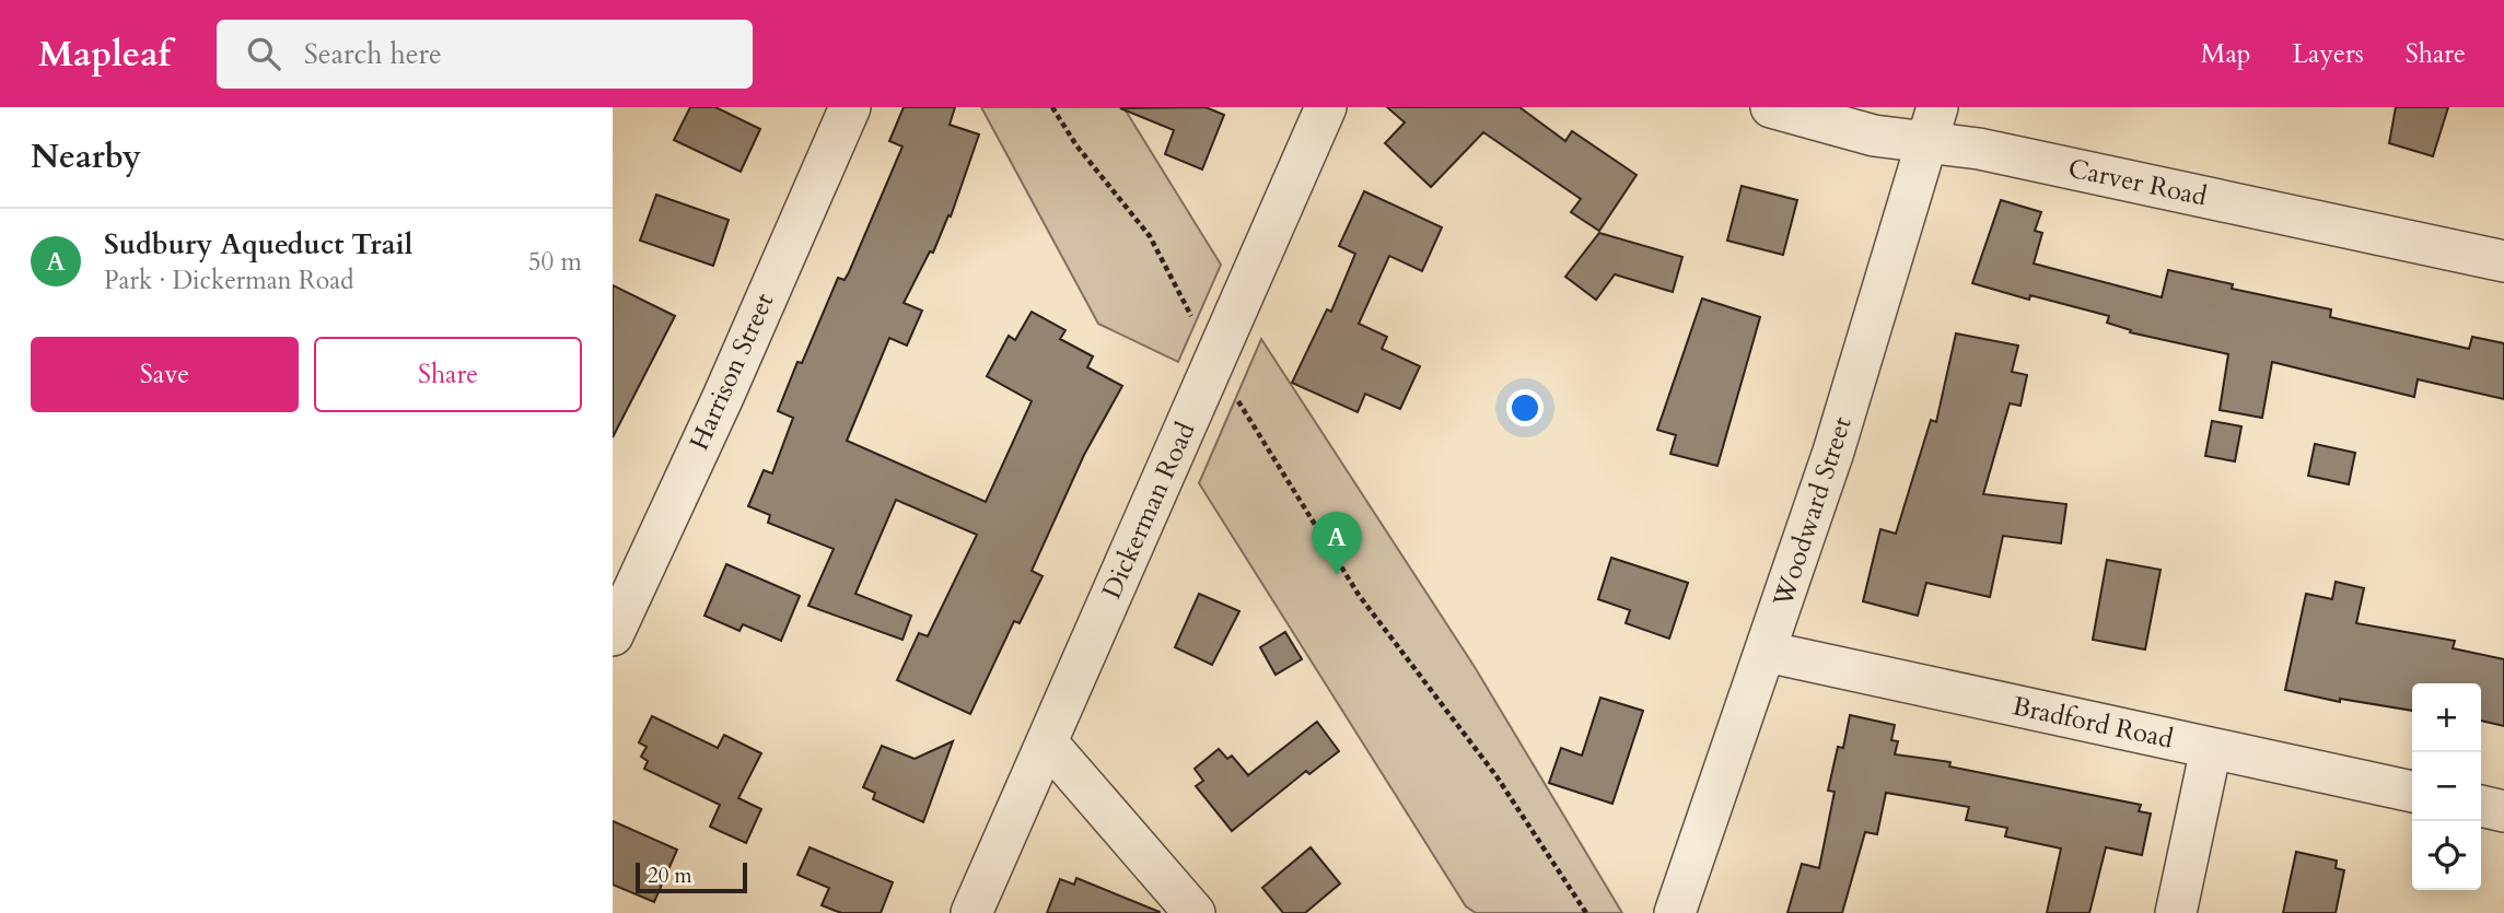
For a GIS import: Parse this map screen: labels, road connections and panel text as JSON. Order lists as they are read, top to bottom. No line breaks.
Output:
{"streets":{"street":["Carver Road","Harrison Street","Dickerman Road","Woodward Street","Bradford Road"]},"crossings":[["Carver Road","Woodward Street"],["Woodward Street","Bradford Road"]],"scale_bar":"20 m","page":{"header":"Mapleaf","search":"Search here","nav":["Map","Layers","Share"],"heading":"Nearby","list":[{"mark":"A","name":"Sudbury Aqueduct Trail","note":"Park · Dickerman Road","value":"50 m"}],"buttons":["Save","Share"],"pins":"A","map_buttons":["+","−"],"scale":"20 m"}}
